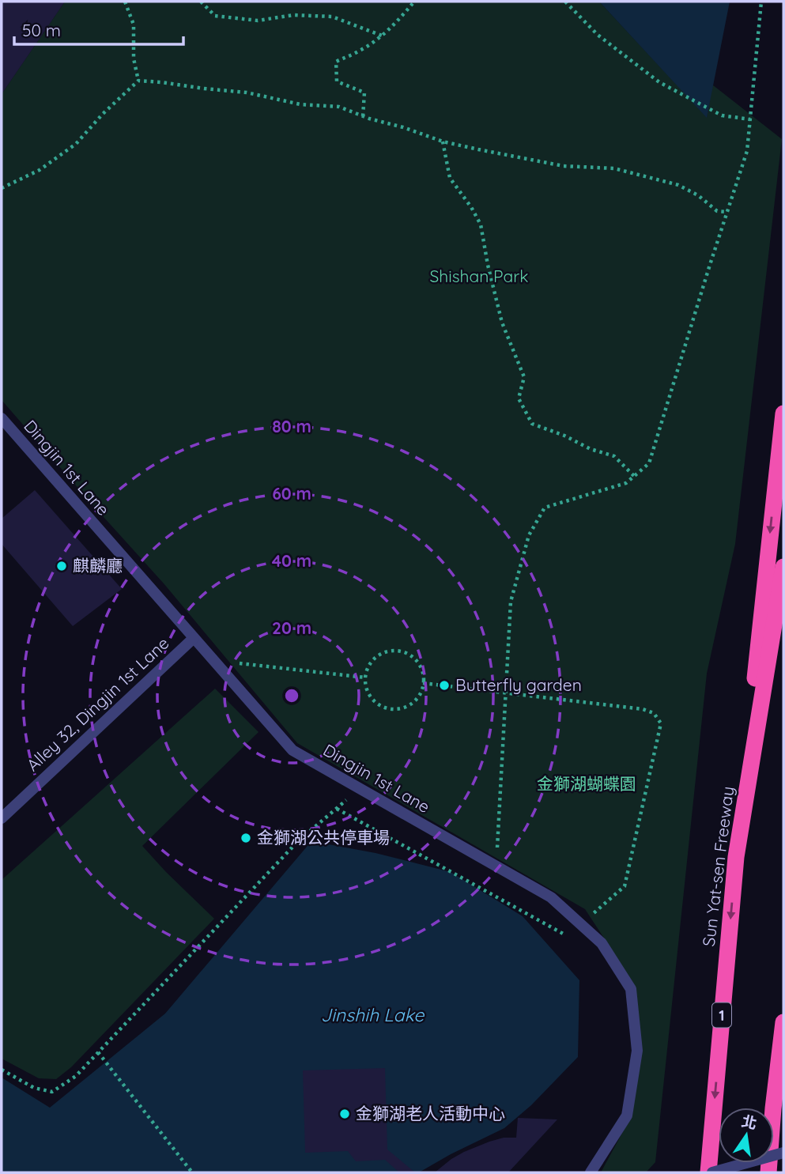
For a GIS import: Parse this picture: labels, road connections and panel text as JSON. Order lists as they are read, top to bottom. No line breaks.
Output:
{"streets":{"highway":["Sun Yat-sen Freeway","1"],"street":["Dingjin 1st Lane","Alley 32, Dingjin 1st Lane"]},"crossings":[["Dingjin 1st Lane","Alley 32, Dingjin 1st Lane"]],"water":["Jinshih Lake"],"parks":["Shishan Park","金獅湖蝴蝶園"],"places":["麒麟廳","Butterfly garden","金獅湖公共停車場","金獅湖老人活動中心"],"scale_bar":"50 m","north":"top","rings":["80 m","60 m","40 m","20 m"]}
